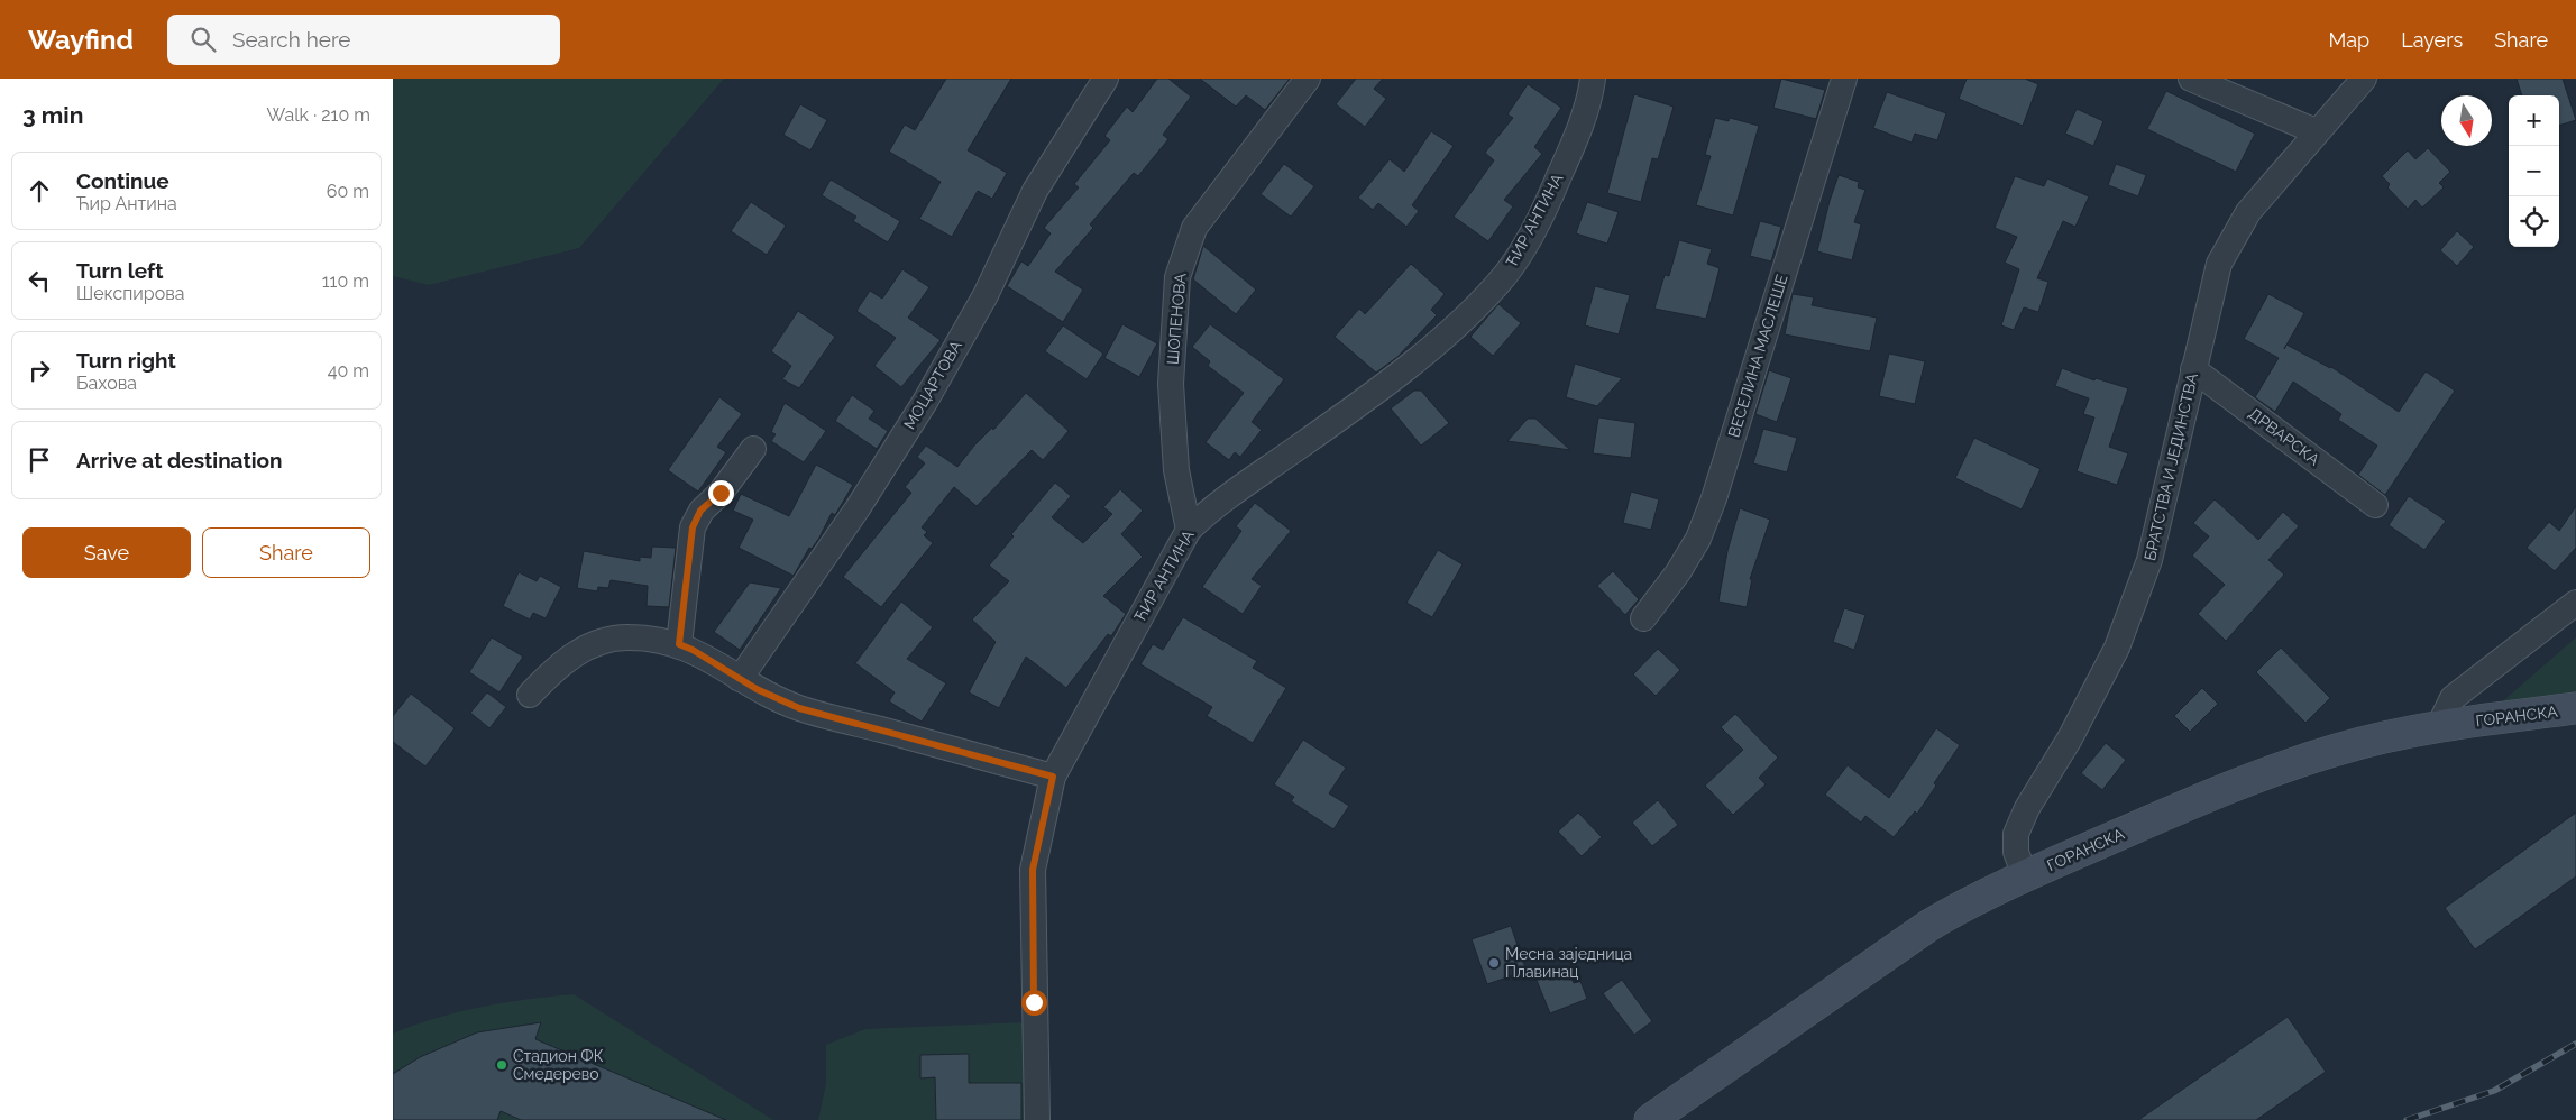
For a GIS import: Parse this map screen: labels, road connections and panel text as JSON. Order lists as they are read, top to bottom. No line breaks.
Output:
{"streets":{"main road":["ГОРАНСКА"],"street":["ЋИР АНТИНА","ШОПЕНОВА","ВЕСЕЛИНА МАСЛЕШЕ","МОЦАРТОВА","ДРВАРСКА","БРАТСТВА И ЈЕДИНСТВА"]},"crossings":[["ЋИР АНТИНА","ШОПЕНОВА"],["ДРВАРСКА","БРАТСТВА И ЈЕДИНСТВА"],["БРАТСТВА И ЈЕДИНСТВА","ГОРАНСКА"]],"places":["Месна заједница Плавинац","Стадион ФК Смедерево"],"north":"bottom","page":{"header":"Wayfind","search":"Search here","nav":["Map","Layers","Share"],"heading":["3 min","Walk · 210 m"],"map_buttons":["+","−"],"list":[["Continue","Ћир Антина","60 m"],["Turn left","Шекспирова","110 m"],["Turn right","Бахова","40 m"],"Arrive at destination"],"buttons":["Save","Share"]}}
